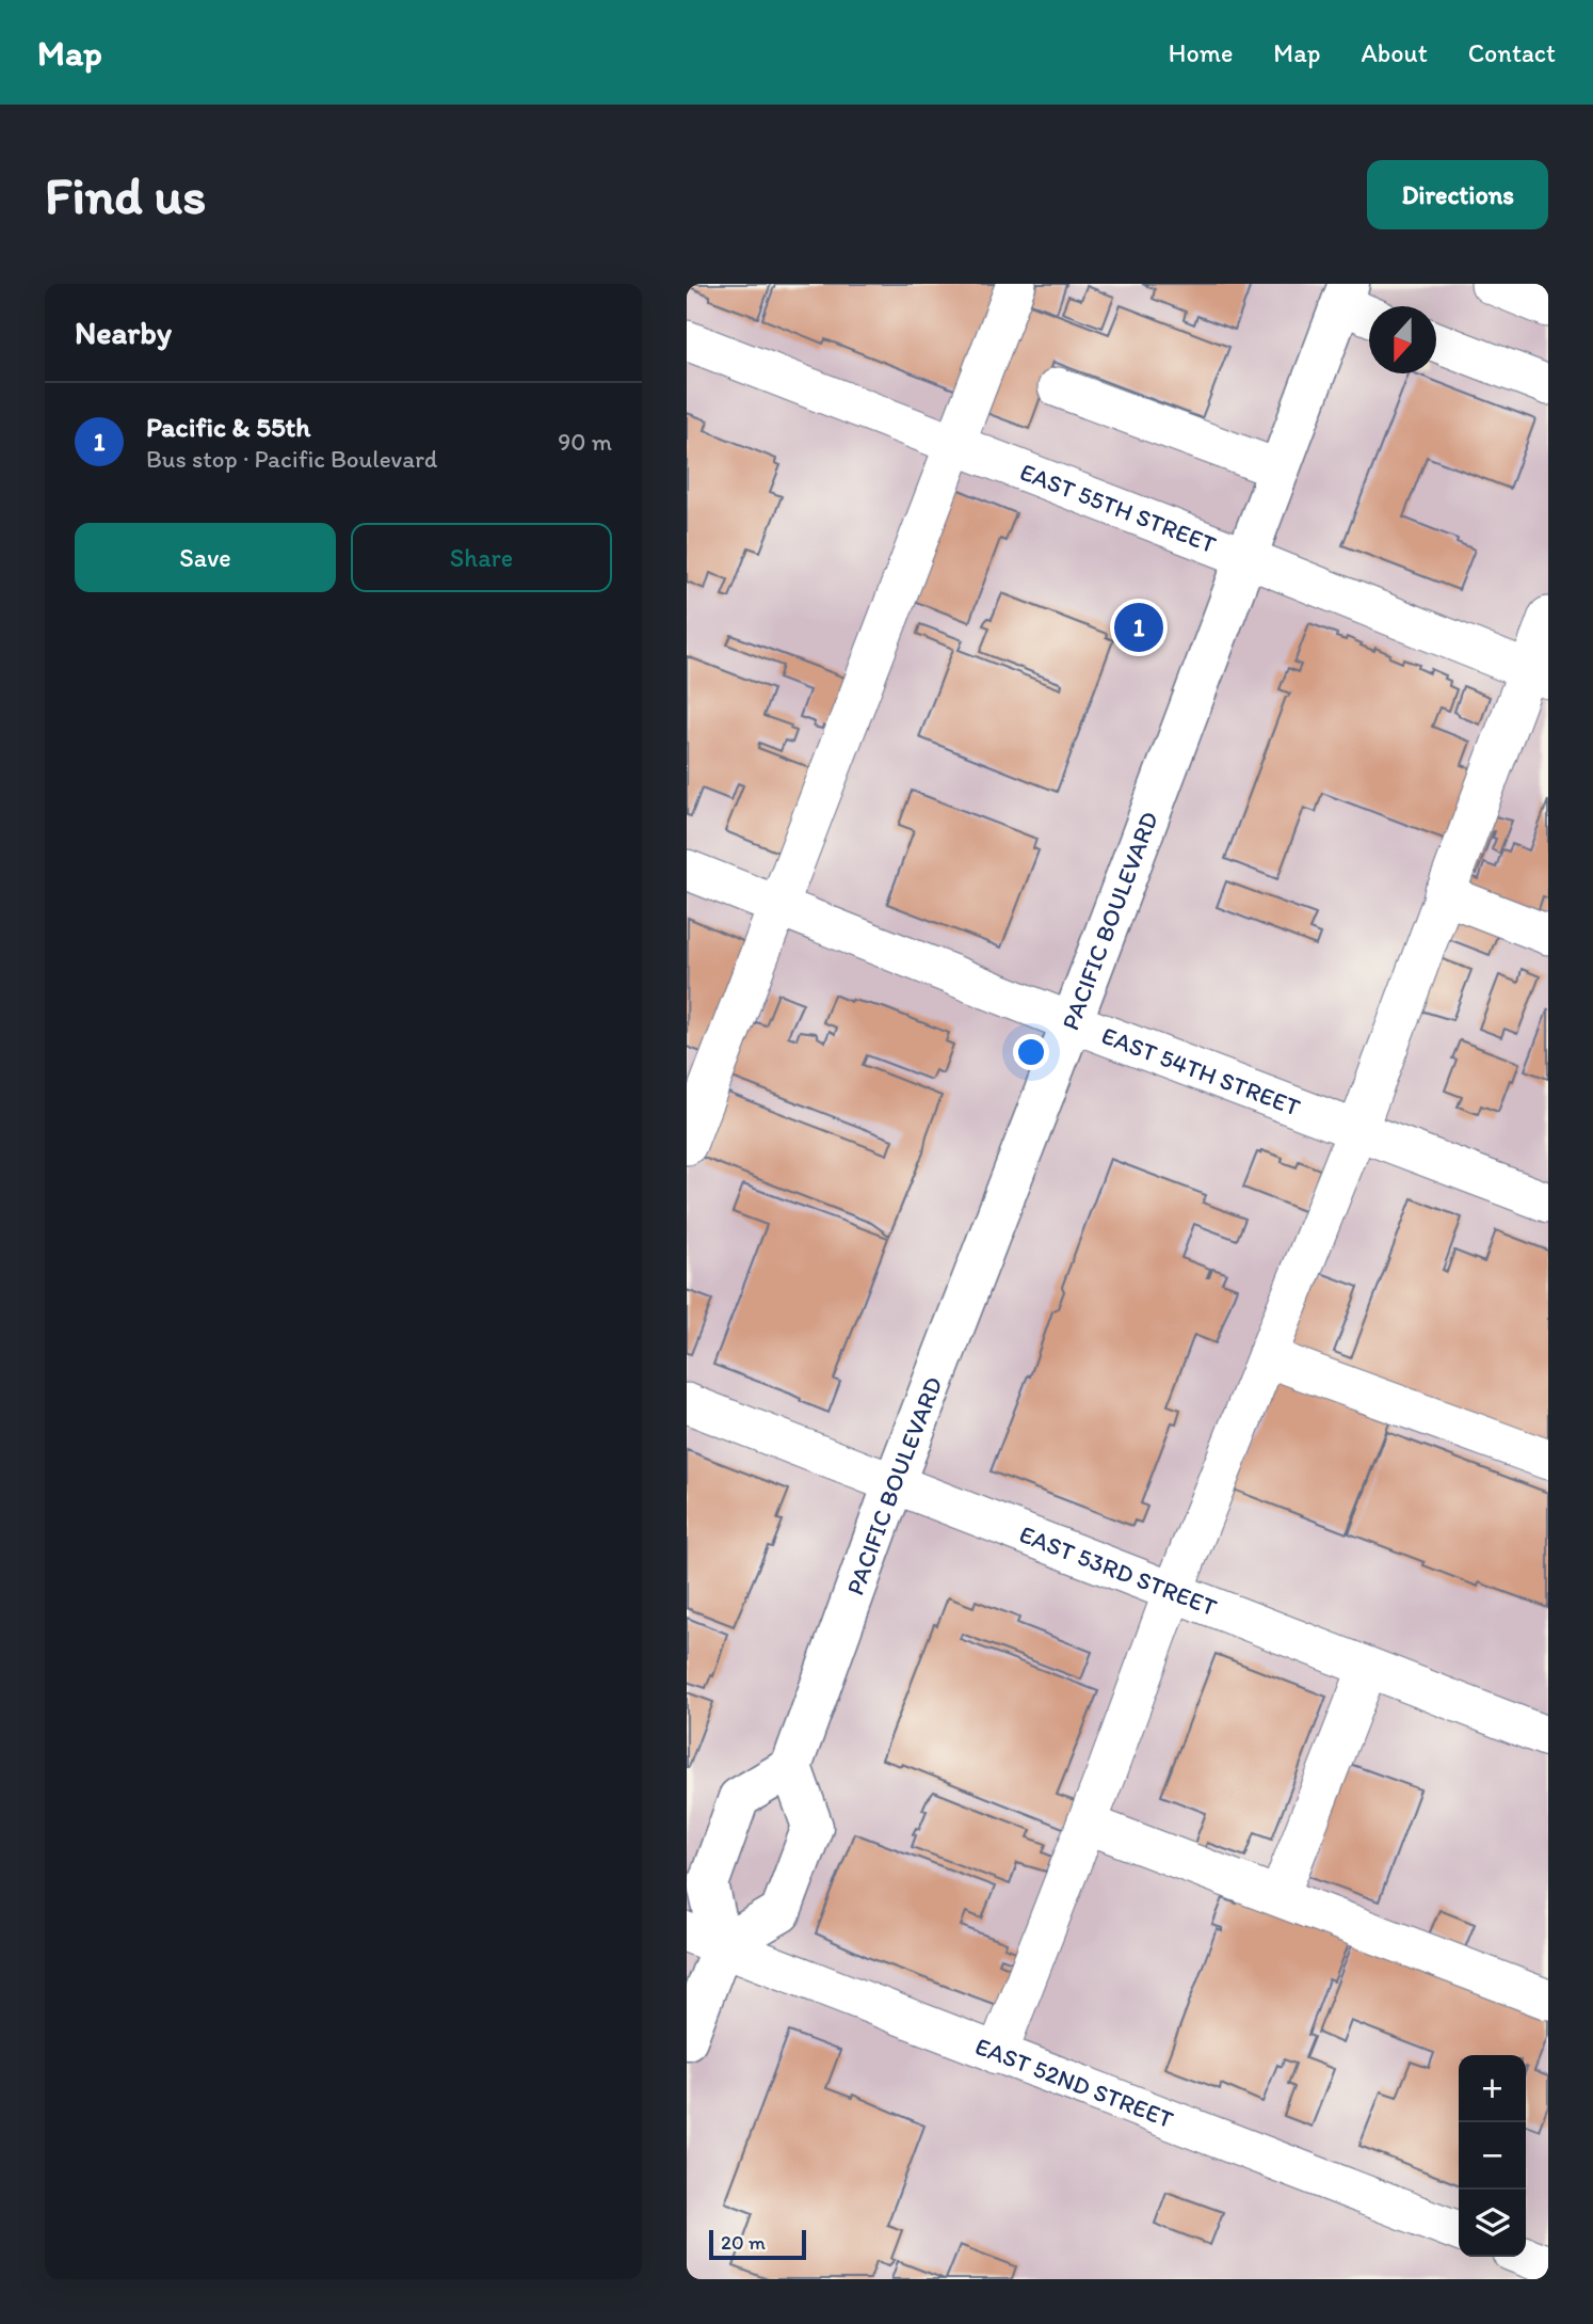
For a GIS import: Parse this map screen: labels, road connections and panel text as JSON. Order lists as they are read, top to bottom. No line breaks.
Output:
{"streets":{"main road":["PACIFIC BOULEVARD"],"street":["EAST 55TH STREET","EAST 54TH STREET","EAST 53RD STREET","EAST 52ND STREET"]},"crossings":[["EAST 55TH STREET","PACIFIC BOULEVARD"],["PACIFIC BOULEVARD","EAST 54TH STREET"],["PACIFIC BOULEVARD","EAST 53RD STREET"]],"scale_bar":"20 m","north":"bottom","page":{"header":"Map","nav":["Home","Map","About","Contact"],"buttons":["Directions",["Save","Share"]],"title":"Find us","heading":"Nearby","list":[{"mark":"1","name":"Pacific & 55th","note":"Bus stop · Pacific Boulevard","value":"90 m"}],"pins":"1","map_buttons":["+","−"],"scale":"20 m"}}
